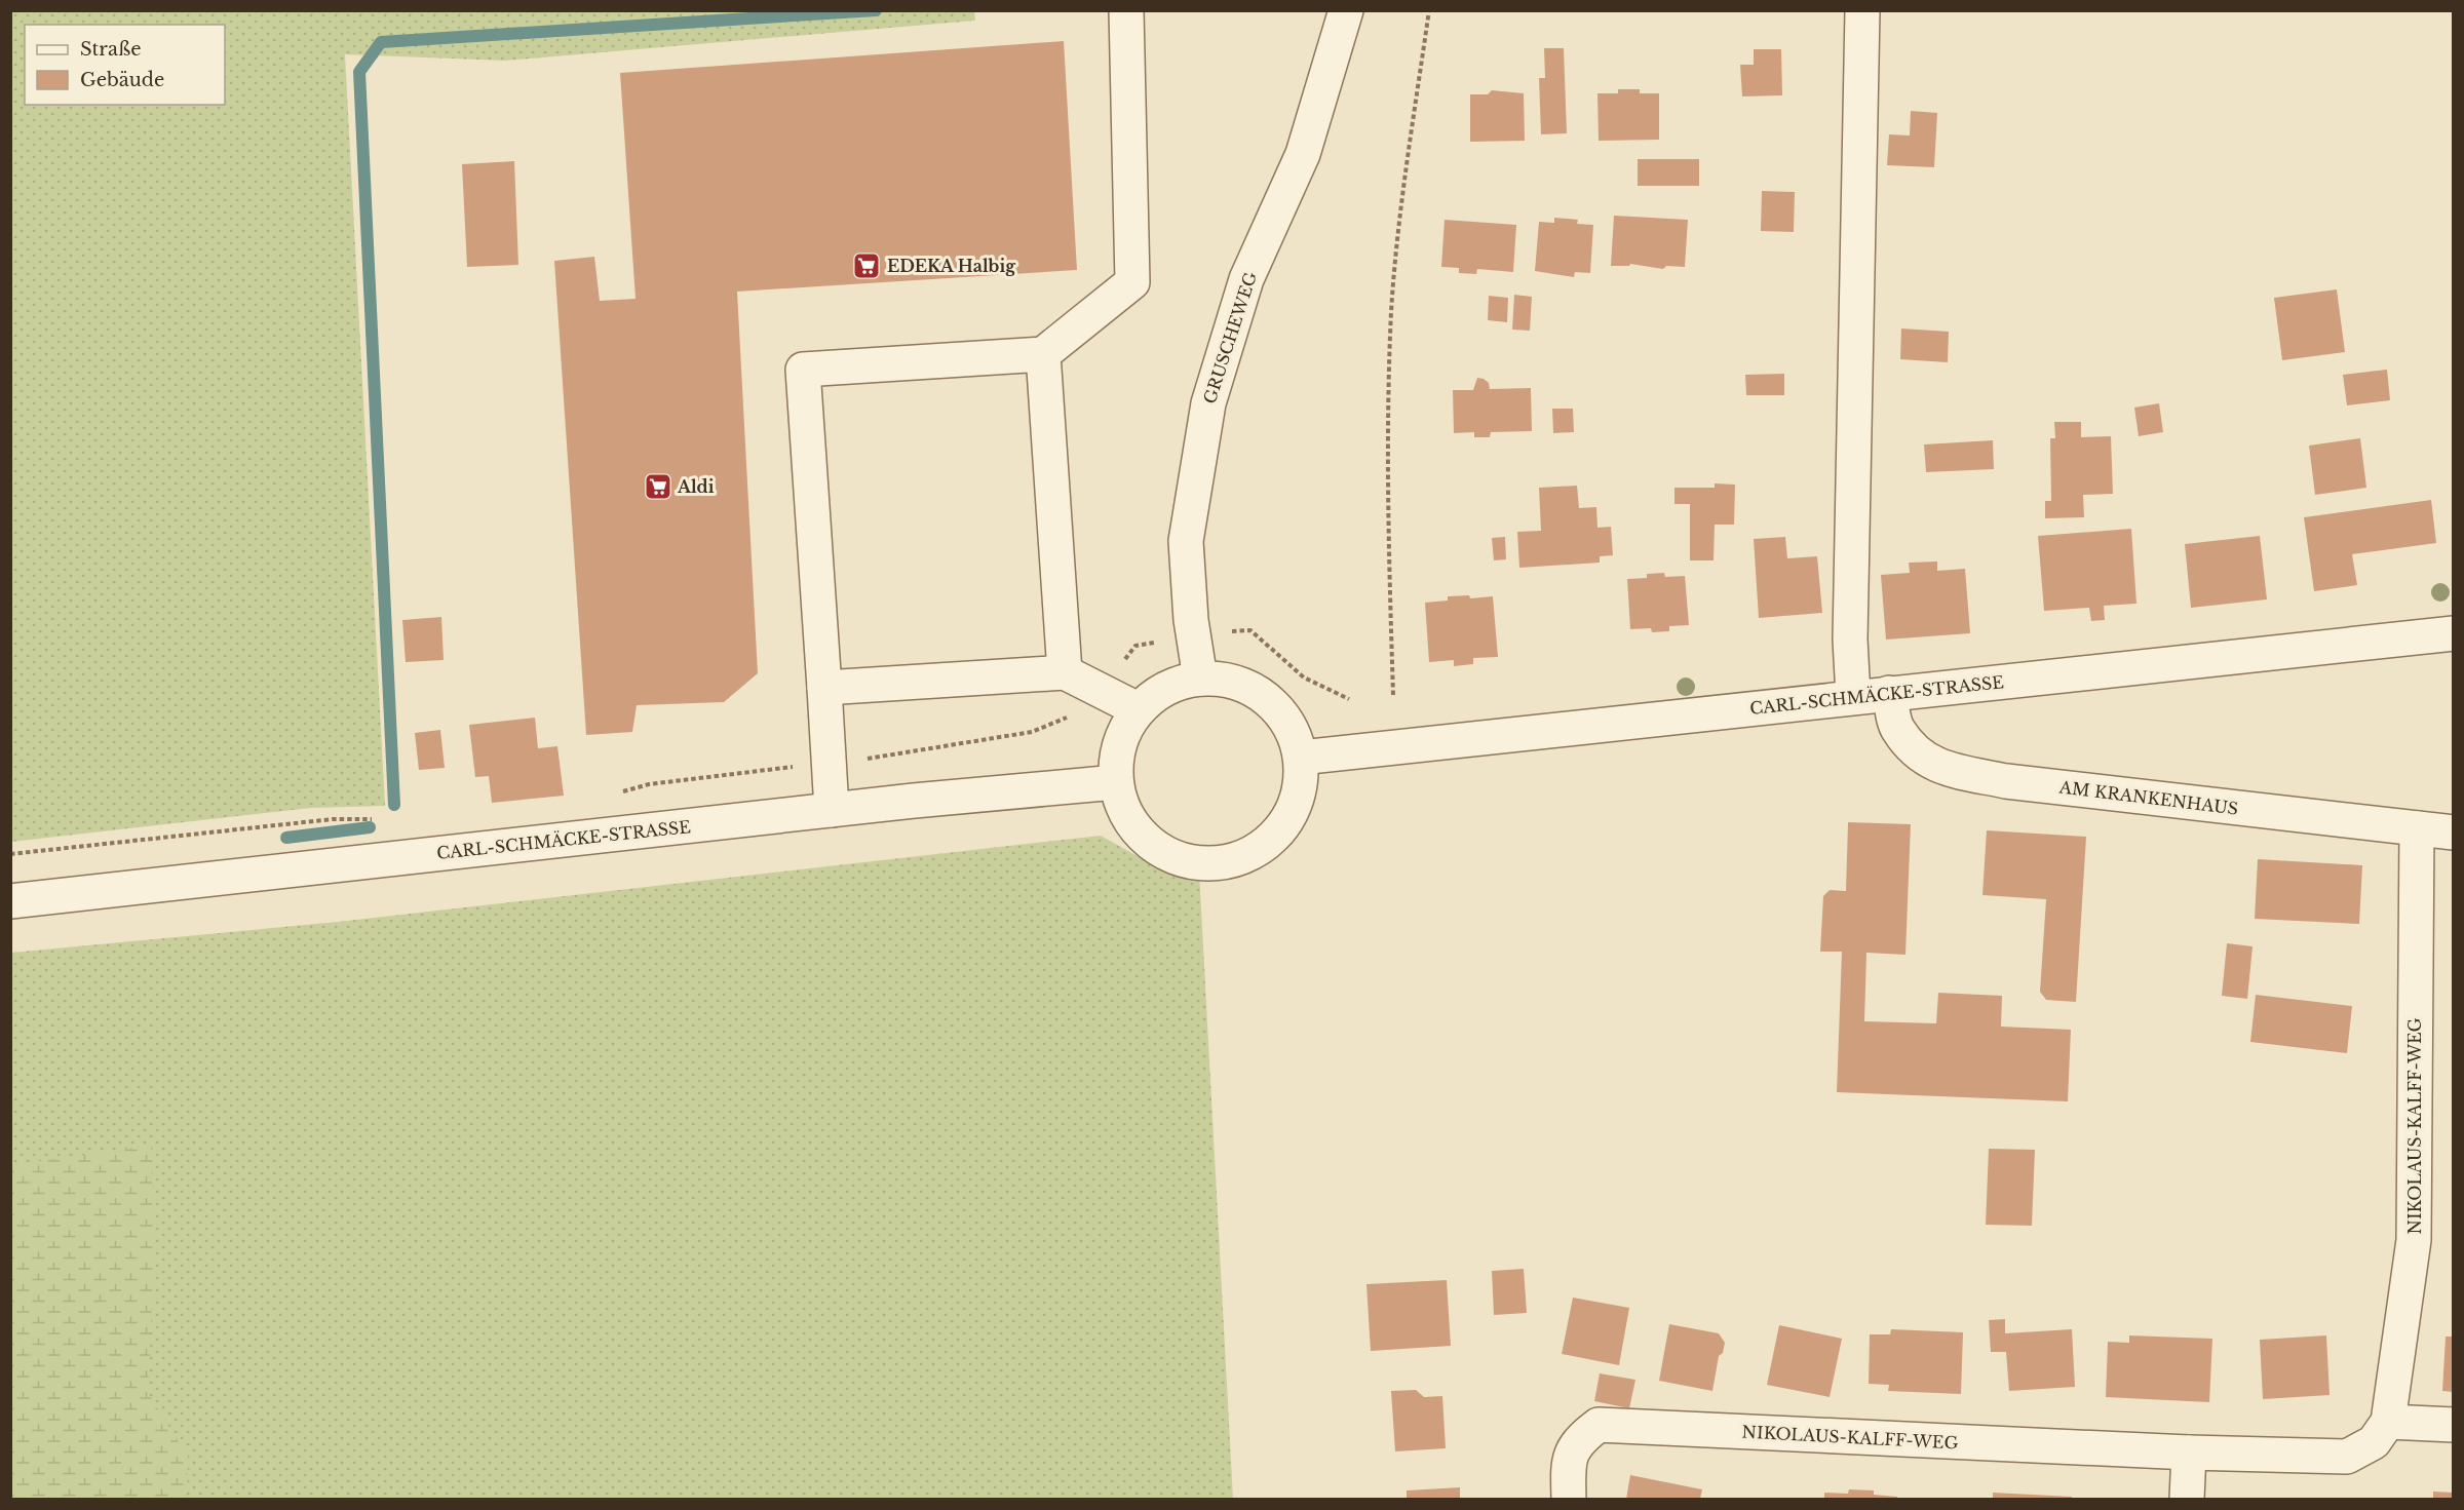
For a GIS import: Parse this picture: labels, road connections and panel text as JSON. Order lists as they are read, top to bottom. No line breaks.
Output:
{"streets":{"street":["GRUSCHEWEG","CARL-SCHMÄCKE-STRASSE","AM KRANKENHAUS","NIKOLAUS-KALFF-WEG"]},"crossings":[["GRUSCHEWEG","CARL-SCHMÄCKE-STRASSE"],["CARL-SCHMÄCKE-STRASSE","AM KRANKENHAUS"],["AM KRANKENHAUS","NIKOLAUS-KALFF-WEG"]],"places":{"supermarket":["EDEKA Halbig","Aldi"]},"legend":["Straße","Gebäude"]}
